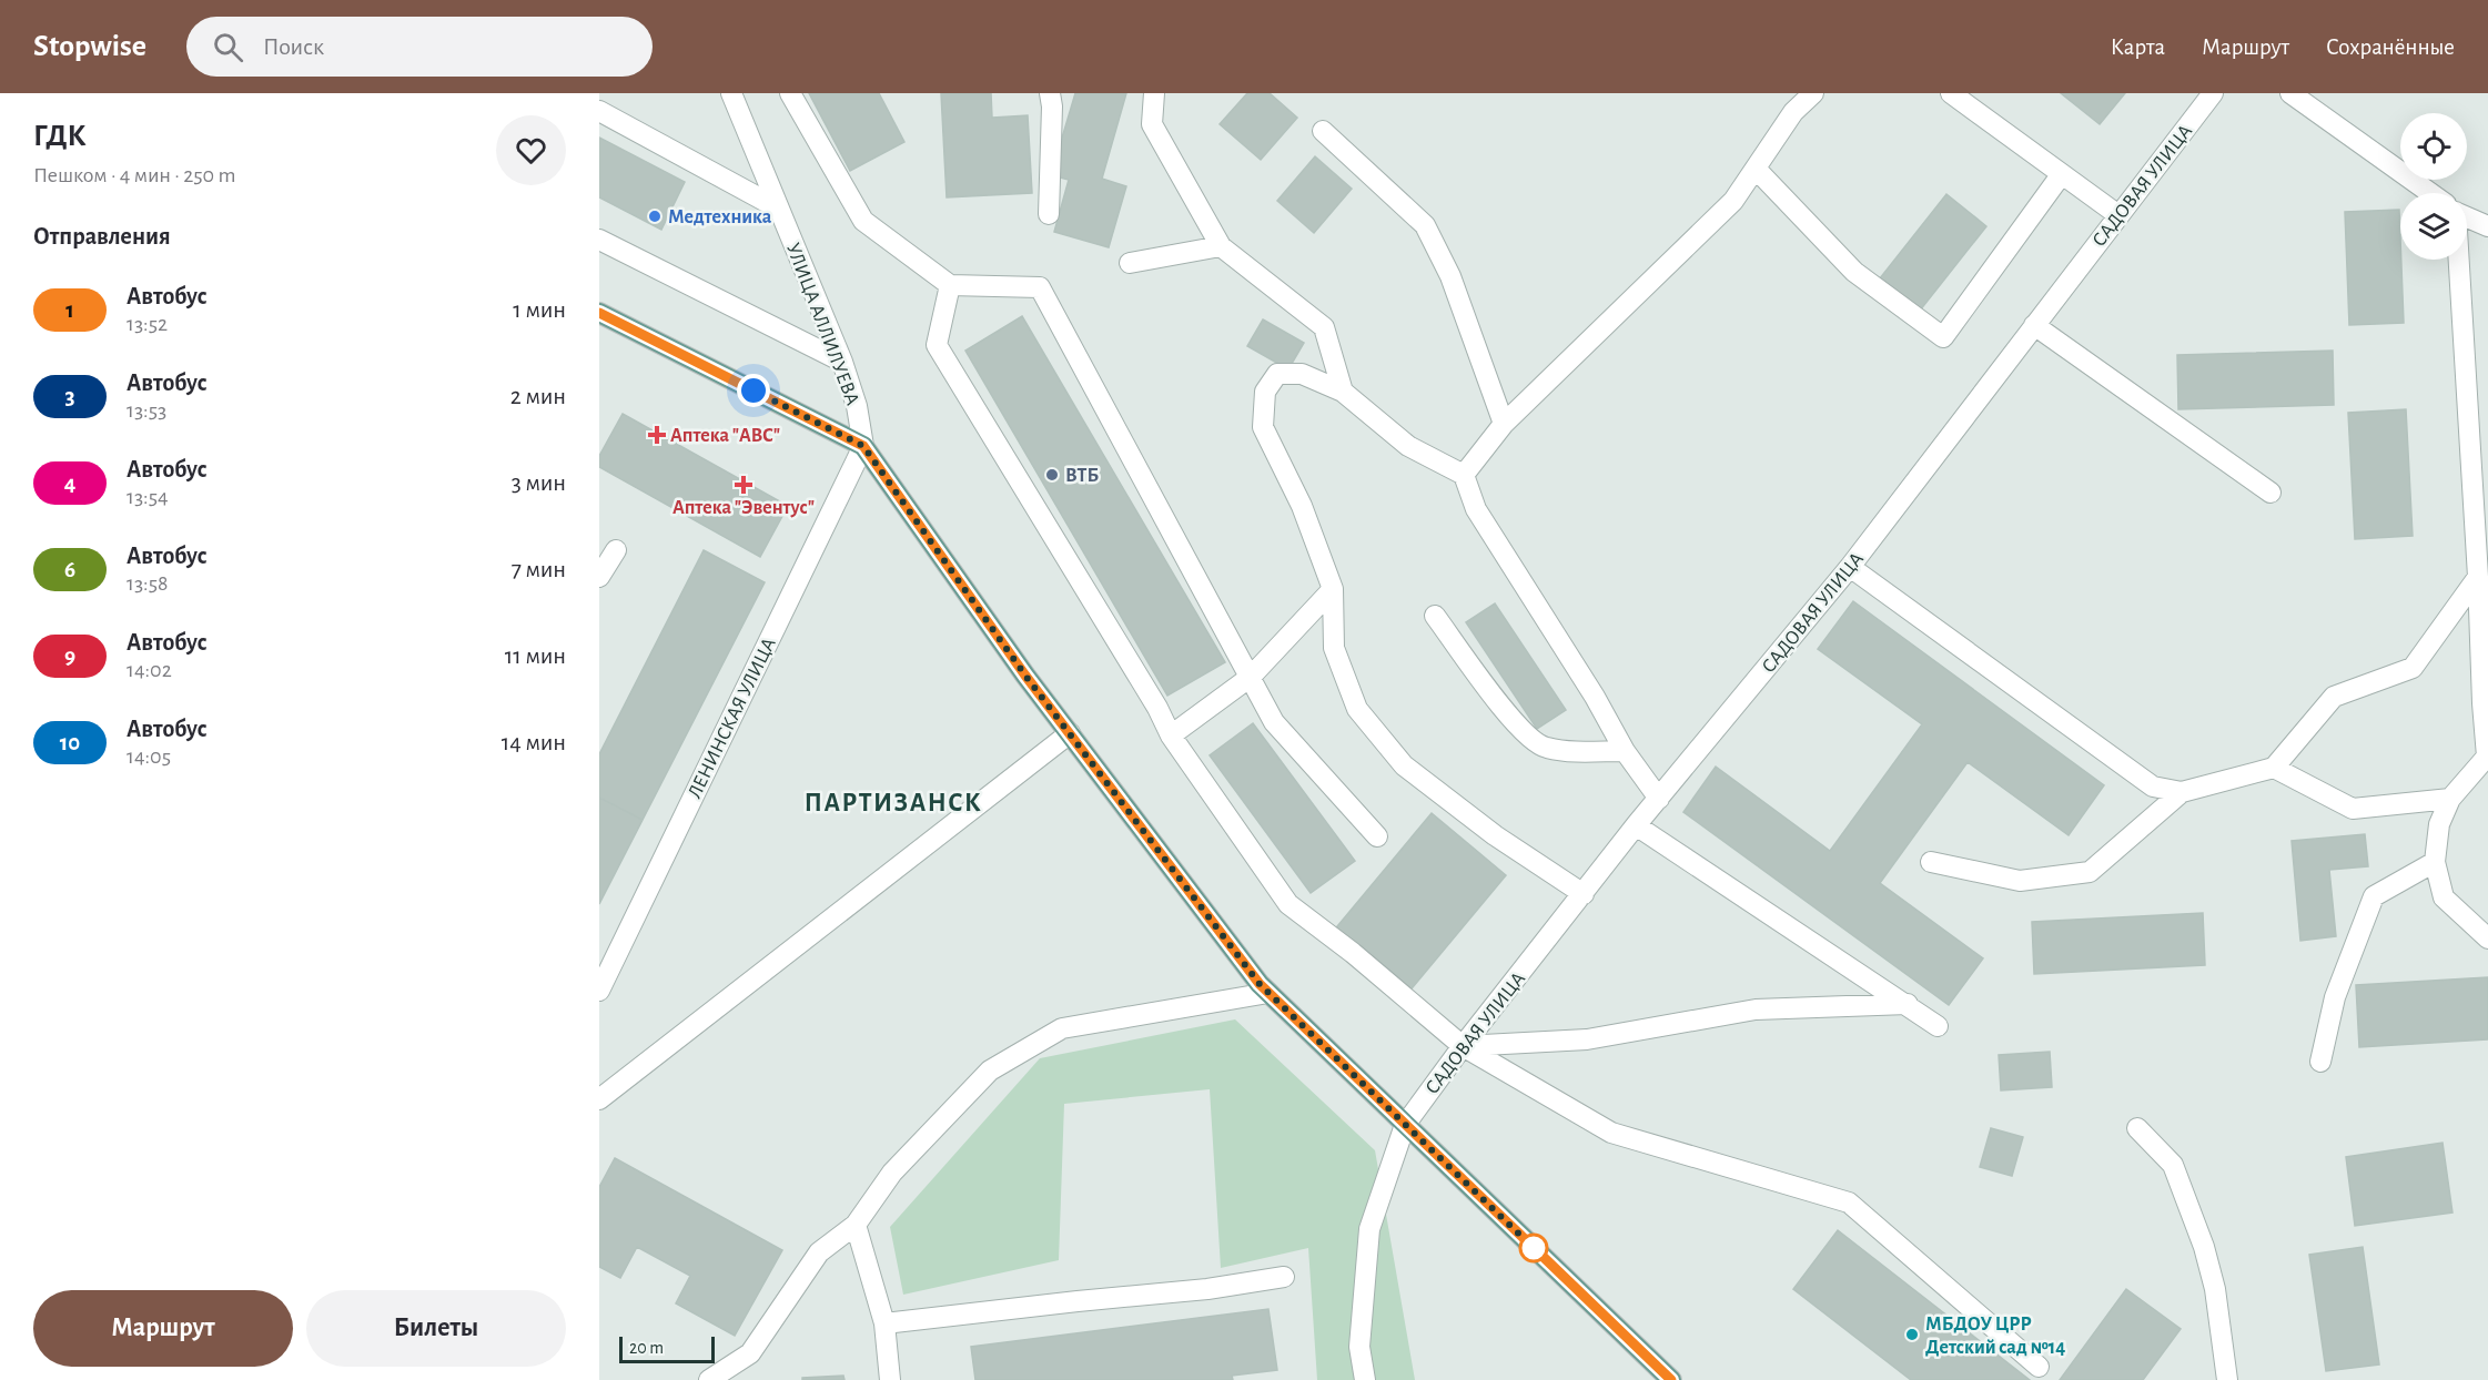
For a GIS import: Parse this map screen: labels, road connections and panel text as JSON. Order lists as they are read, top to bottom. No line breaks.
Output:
{"streets":{"street":["САДОВАЯ УЛИЦА","УЛИЦА АЛЛИЛУЕВА","ЛЕНИНСКАЯ УЛИЦА"]},"crossings":[["УЛИЦА АЛЛИЛУЕВА","ЛЕНИНСКАЯ УЛИЦА"]],"districts":["ПАРТИЗАНСК"],"places":{"other":["Медтехника","ВТБ","МБДОУ ЦРР Детский сад №14"],"health":["Аптека \"ABC\"","Аптека \"Эвентус\""]},"lines":["bus line 1"],"scale_bar":"20 m","page":{"header":"Stopwise","search":"Поиск","nav":["Карта","Маршрут","Сохранённые"],"heading":[["ГДК","Пешком · 4 мин · 250 m"],"Отправления"],"list":[{"mark":"1","name":"Автобус","note":"13:52","value":"1 мин"},{"mark":"3","name":"Автобус","note":"13:53","value":"2 мин"},{"mark":"4","name":"Автобус","note":"13:54","value":"3 мин"},{"mark":"6","name":"Автобус","note":"13:58","value":"7 мин"},{"mark":"9","name":"Автобус","note":"14:02","value":"11 мин"},{"mark":"10","name":"Автобус","note":"14:05","value":"14 мин"}],"buttons":["Маршрут","Билеты"],"scale":"20 m"}}
